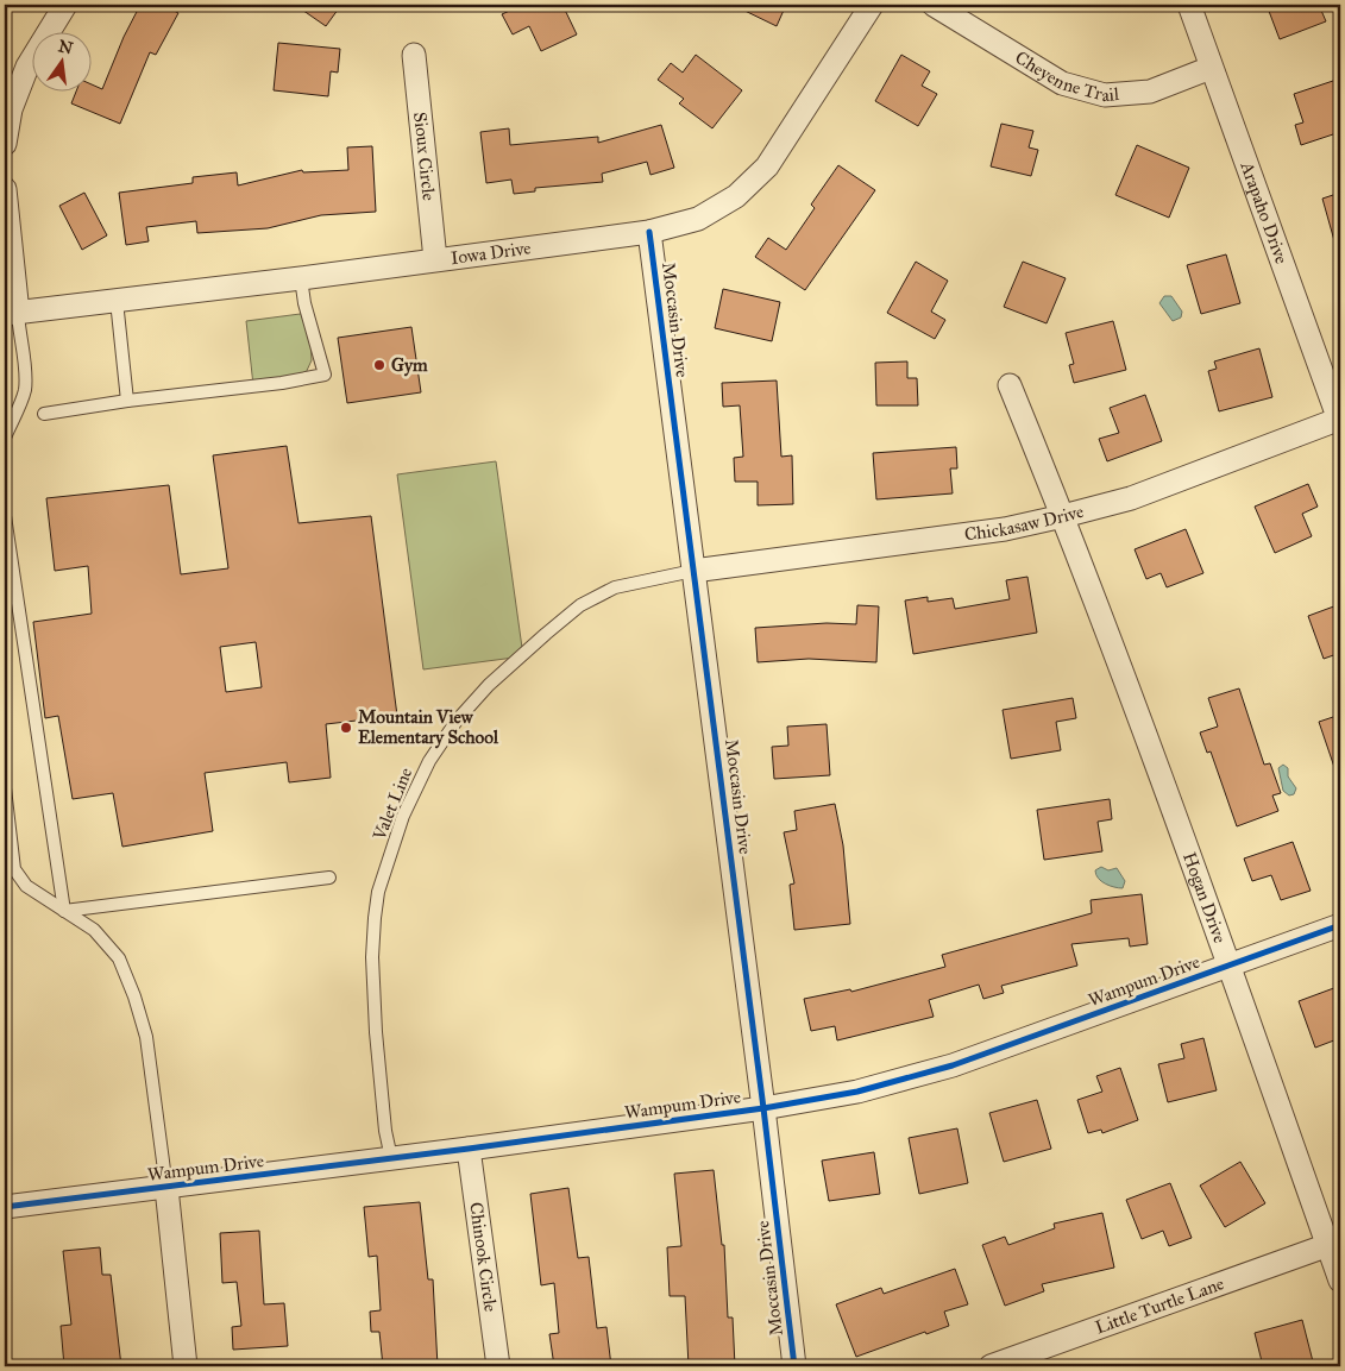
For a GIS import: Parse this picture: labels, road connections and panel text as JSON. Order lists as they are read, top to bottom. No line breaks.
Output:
{"streets":{"street":["Cheyenne Trail","Sioux Circle","Arapaho Drive","Iowa Drive","Moccasin Drive","Chickasaw Drive","Hogan Drive","Wampum Drive","Chinook Circle","Little Turtle Lane"],"lane":["Valet Line"]},"crossings":[["Cheyenne Trail","Arapaho Drive"],["Sioux Circle","Iowa Drive"],["Arapaho Drive","Chickasaw Drive"],["Iowa Drive","Moccasin Drive"],["Moccasin Drive","Chickasaw Drive"],["Moccasin Drive","Valet Line"],["Moccasin Drive","Wampum Drive"],["Chickasaw Drive","Valet Line"],["Chickasaw Drive","Hogan Drive"],["Valet Line","Wampum Drive"],["Hogan Drive","Wampum Drive"],["Hogan Drive","Little Turtle Lane"],["Wampum Drive","Chinook Circle"]],"places":["Gym","Mountain View Elementary School"],"north":"top"}
